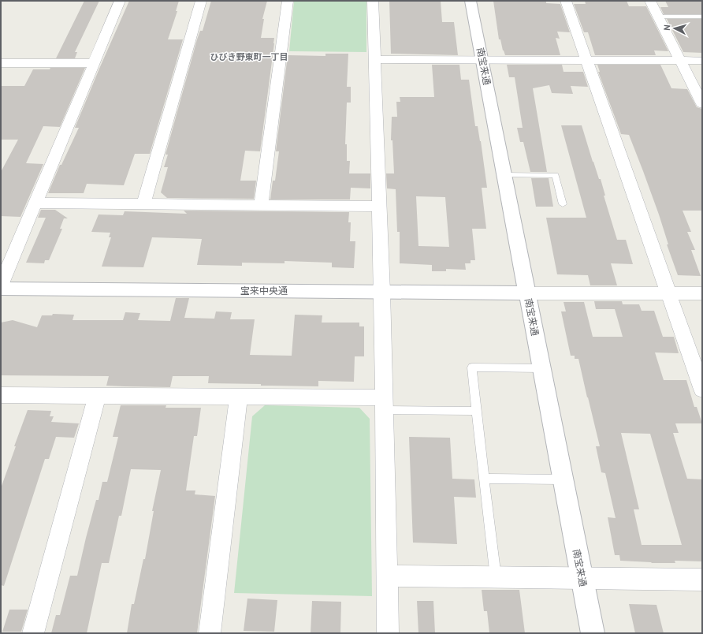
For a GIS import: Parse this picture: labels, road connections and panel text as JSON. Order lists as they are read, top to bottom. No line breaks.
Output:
{"streets":{"street":["南宝来通","宝来中央通"]},"crossings":[["南宝来通","宝来中央通"]],"districts":["ひびき野東町一丁目"],"north":"left"}
